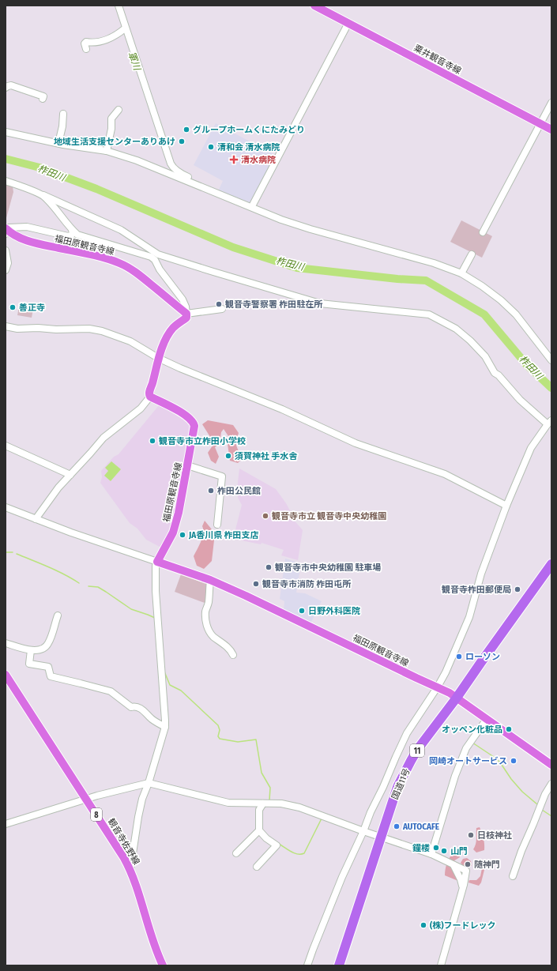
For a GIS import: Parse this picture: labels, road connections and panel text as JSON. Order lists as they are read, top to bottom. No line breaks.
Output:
{"streets":{"highway":["11","国道11号"],"main road":["粟井観音寺線","福田原観音寺線","8","観音寺佐野線"]},"crossings":[["福田原観音寺線","国道11号"]],"water":["軍川","柞田川"],"places":{"other":["グループホームくにたみどり","地域生活支援センターありあけ","清和会 清水病院","観音寺警察署 柞田駐在所","善正寺","観音寺市立柞田小学校","須賀神社 手水舎","柞田公民館","観音寺市立 観音寺中央幼稚園","JA香川県 柞田支店","観音寺市中央幼稚園 駐車場","観音寺市消防 柞田屯所","観音寺柞田郵便局","日野外科医院","ローソン","オッペン化粧品","岡崎オートサービス","AUTOCAFE","日枝神社","鐘楼","山門","随神門","(株)フードレック"],"health":["清水病院"]}}
